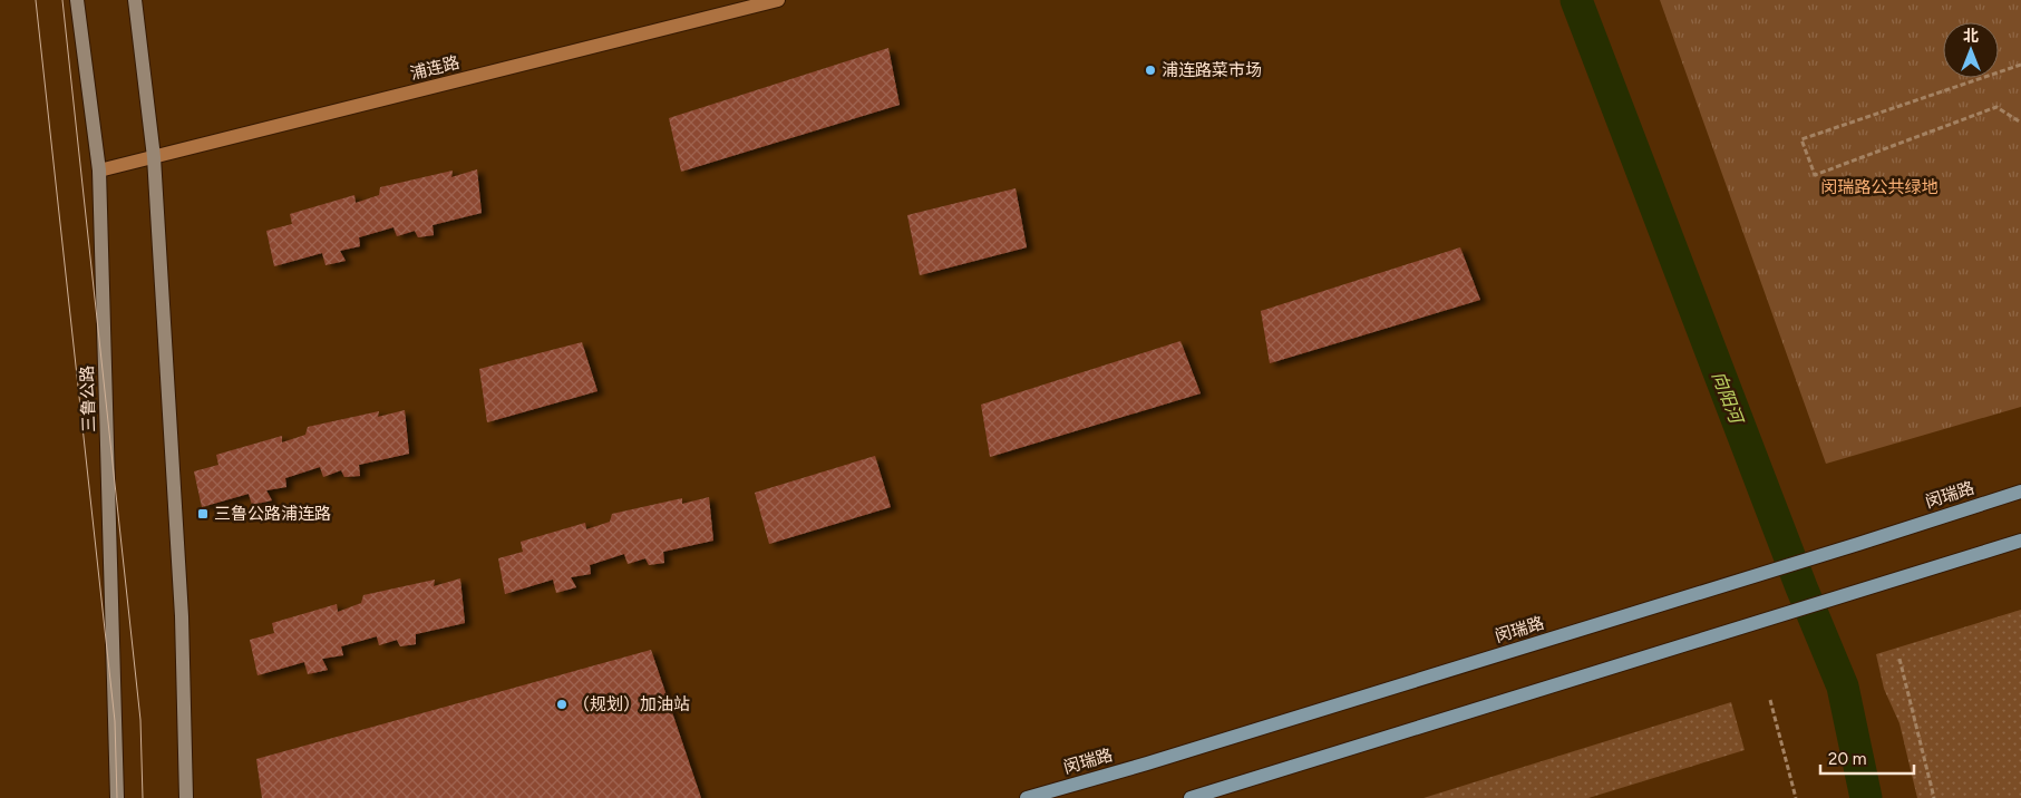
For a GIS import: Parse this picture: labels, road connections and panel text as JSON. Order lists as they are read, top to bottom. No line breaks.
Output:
{"streets":{"main road":["三鲁公路","闵瑞路"],"street":["浦连路"]},"crossings":[["浦连路","三鲁公路"]],"water":["向阳河"],"parks":["闵瑞路公共绿地"],"places":{"other":["浦连路菜市场","（规划）加油站"],"transit":["三鲁公路浦连路"]},"scale_bar":"20 m","north":"top"}
